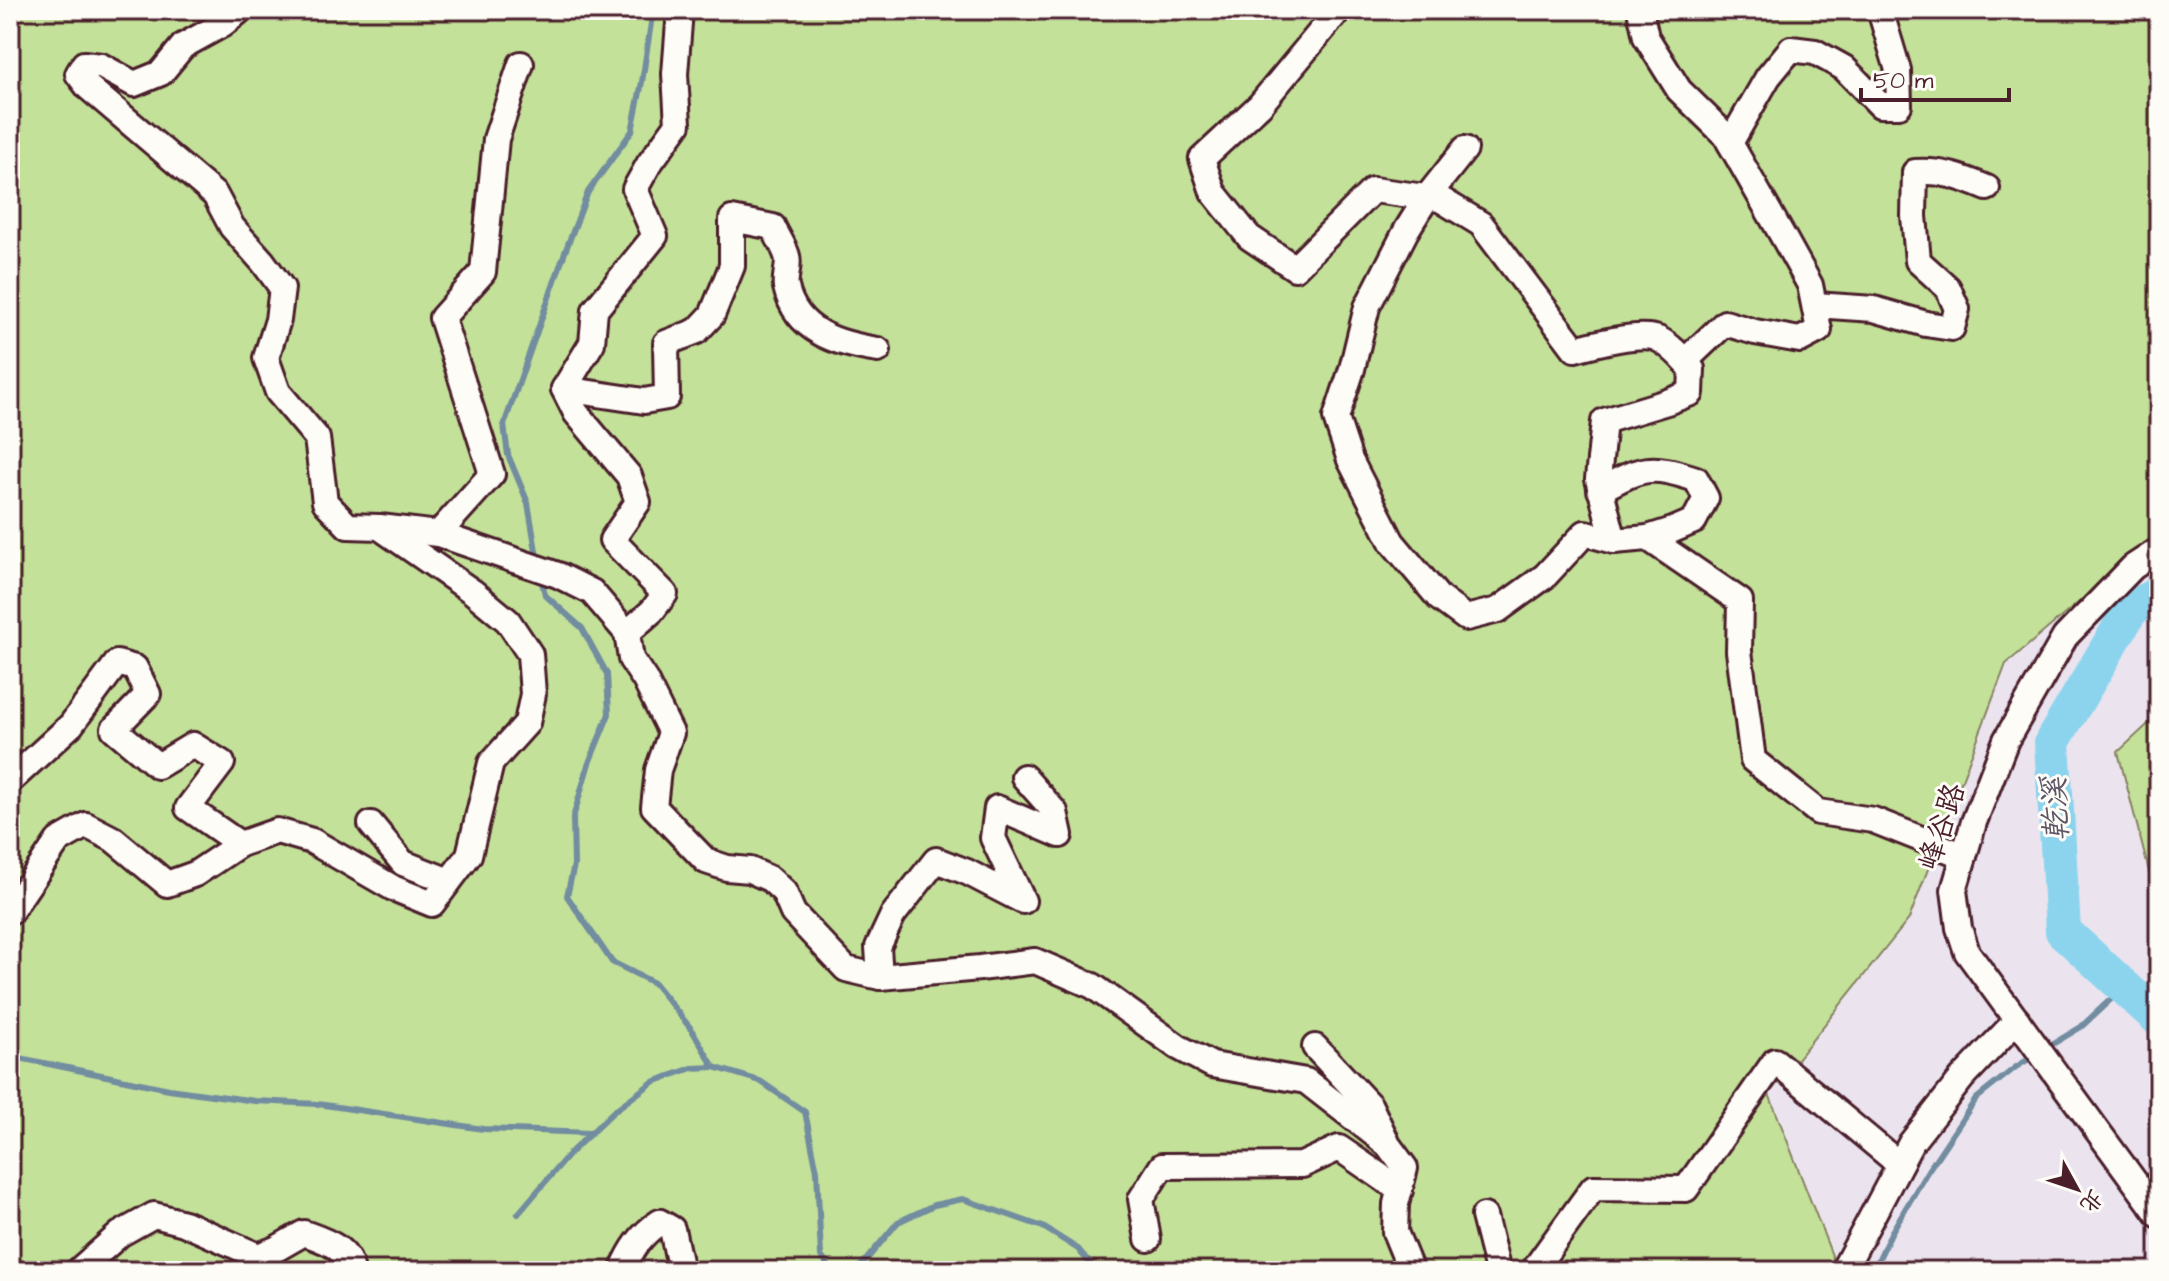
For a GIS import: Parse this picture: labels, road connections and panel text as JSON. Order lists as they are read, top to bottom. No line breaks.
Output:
{"streets":{"street":["峰谷路"]},"water":["乾溪"],"scale_bar":"50 m","north":"bottom right"}
